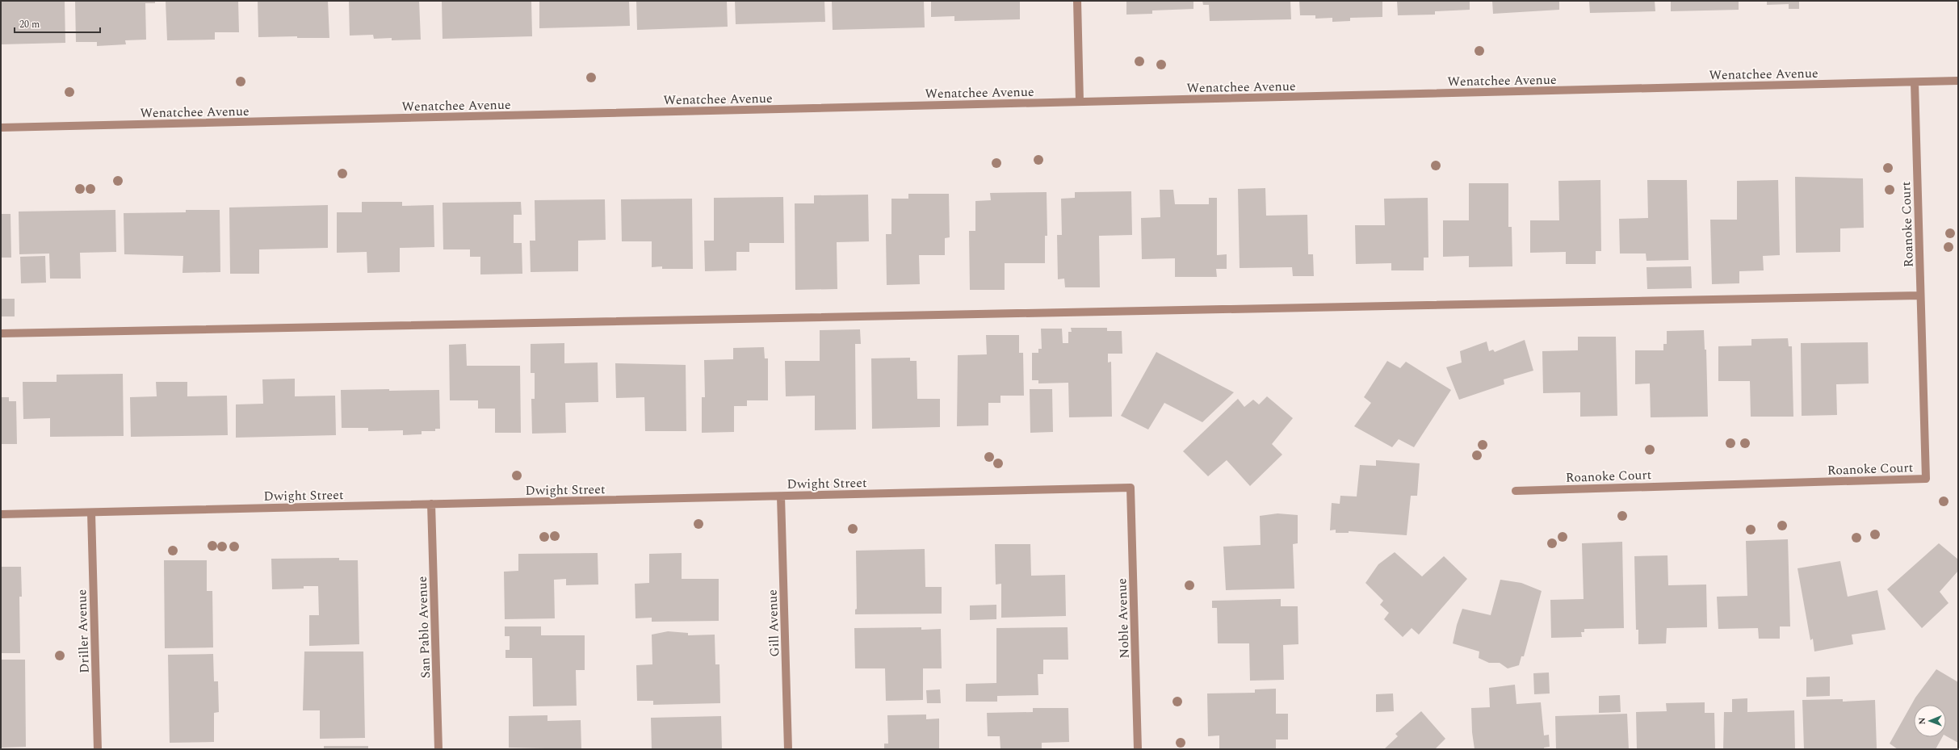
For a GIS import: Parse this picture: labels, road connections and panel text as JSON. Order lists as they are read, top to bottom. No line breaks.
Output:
{"streets":{"street":["Wenatchee Avenue","Roanoke Court","Dwight Street","Noble Avenue","Gill Avenue","San Pablo Avenue","Driller Avenue"]},"crossings":[["Wenatchee Avenue","Roanoke Court"],["Dwight Street","Noble Avenue"],["Dwight Street","Gill Avenue"],["Dwight Street","San Pablo Avenue"],["Dwight Street","Driller Avenue"]],"scale_bar":"20 m","north":"left"}
